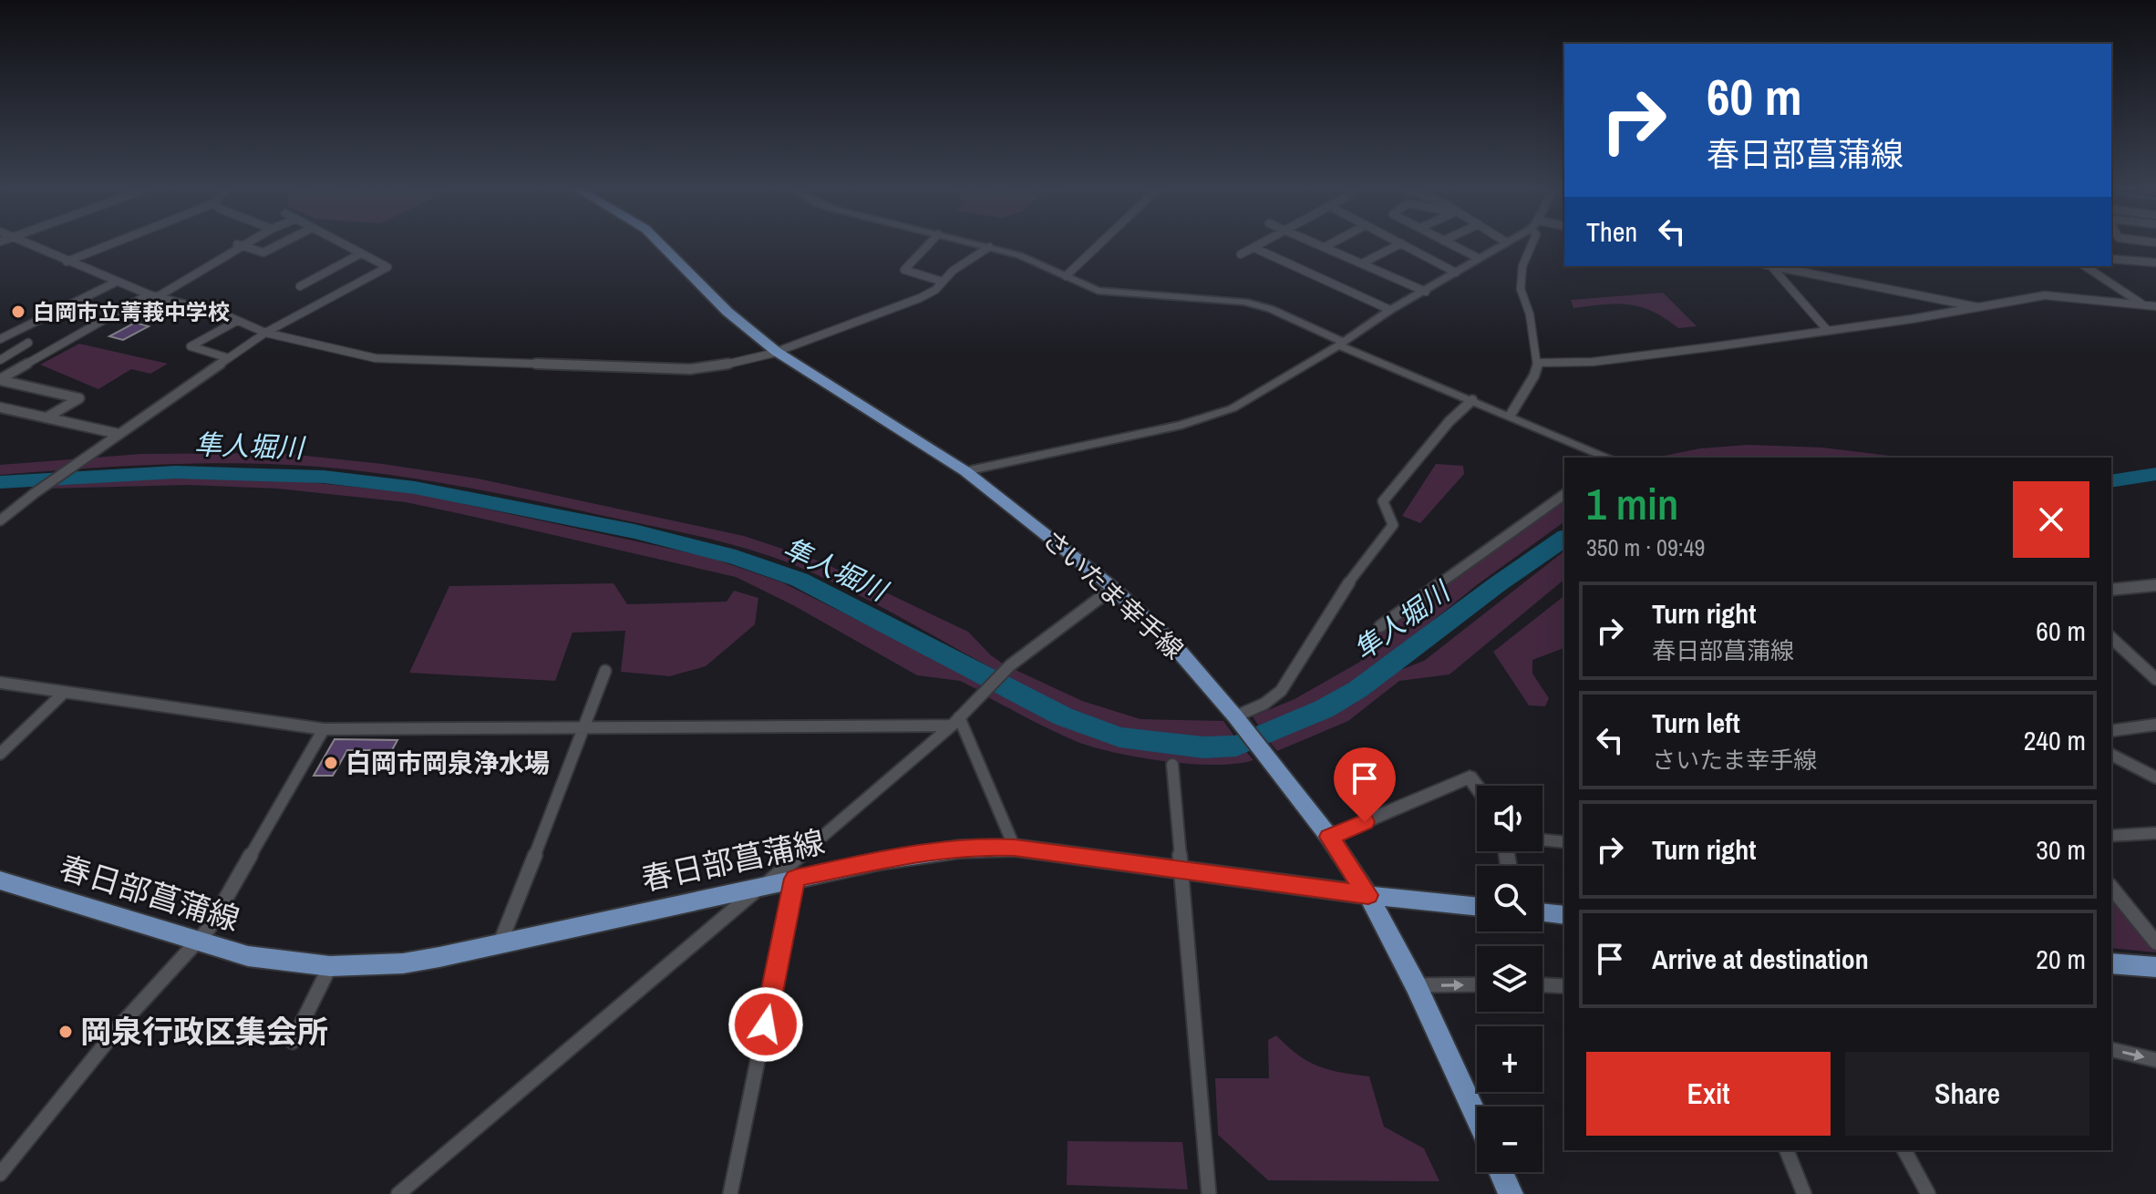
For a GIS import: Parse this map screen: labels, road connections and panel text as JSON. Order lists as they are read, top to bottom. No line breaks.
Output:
{"streets":{"main road":["さいたま幸手線","春日部菖蒲線"]},"crossings":[["さいたま幸手線","春日部菖蒲線"]],"water":["隼人堀川"],"places":["白岡市立菁莪中学校","白岡市岡泉浄水場","岡泉行政区集会所"],"page":{"turn":["60 m","春日部菖蒲線"],"then":"Then","heading":["1 min","350 m · 09:49"],"list":[{"name":"Turn right","note":"春日部菖蒲線","value":"60 m"},{"name":"Turn left","note":"さいたま幸手線","value":"240 m"},{"name":"Turn right","value":"30 m"},{"name":"Arrive at destination","value":"20 m"}],"map_buttons":["+","−"],"buttons":["Exit","Share"]}}
